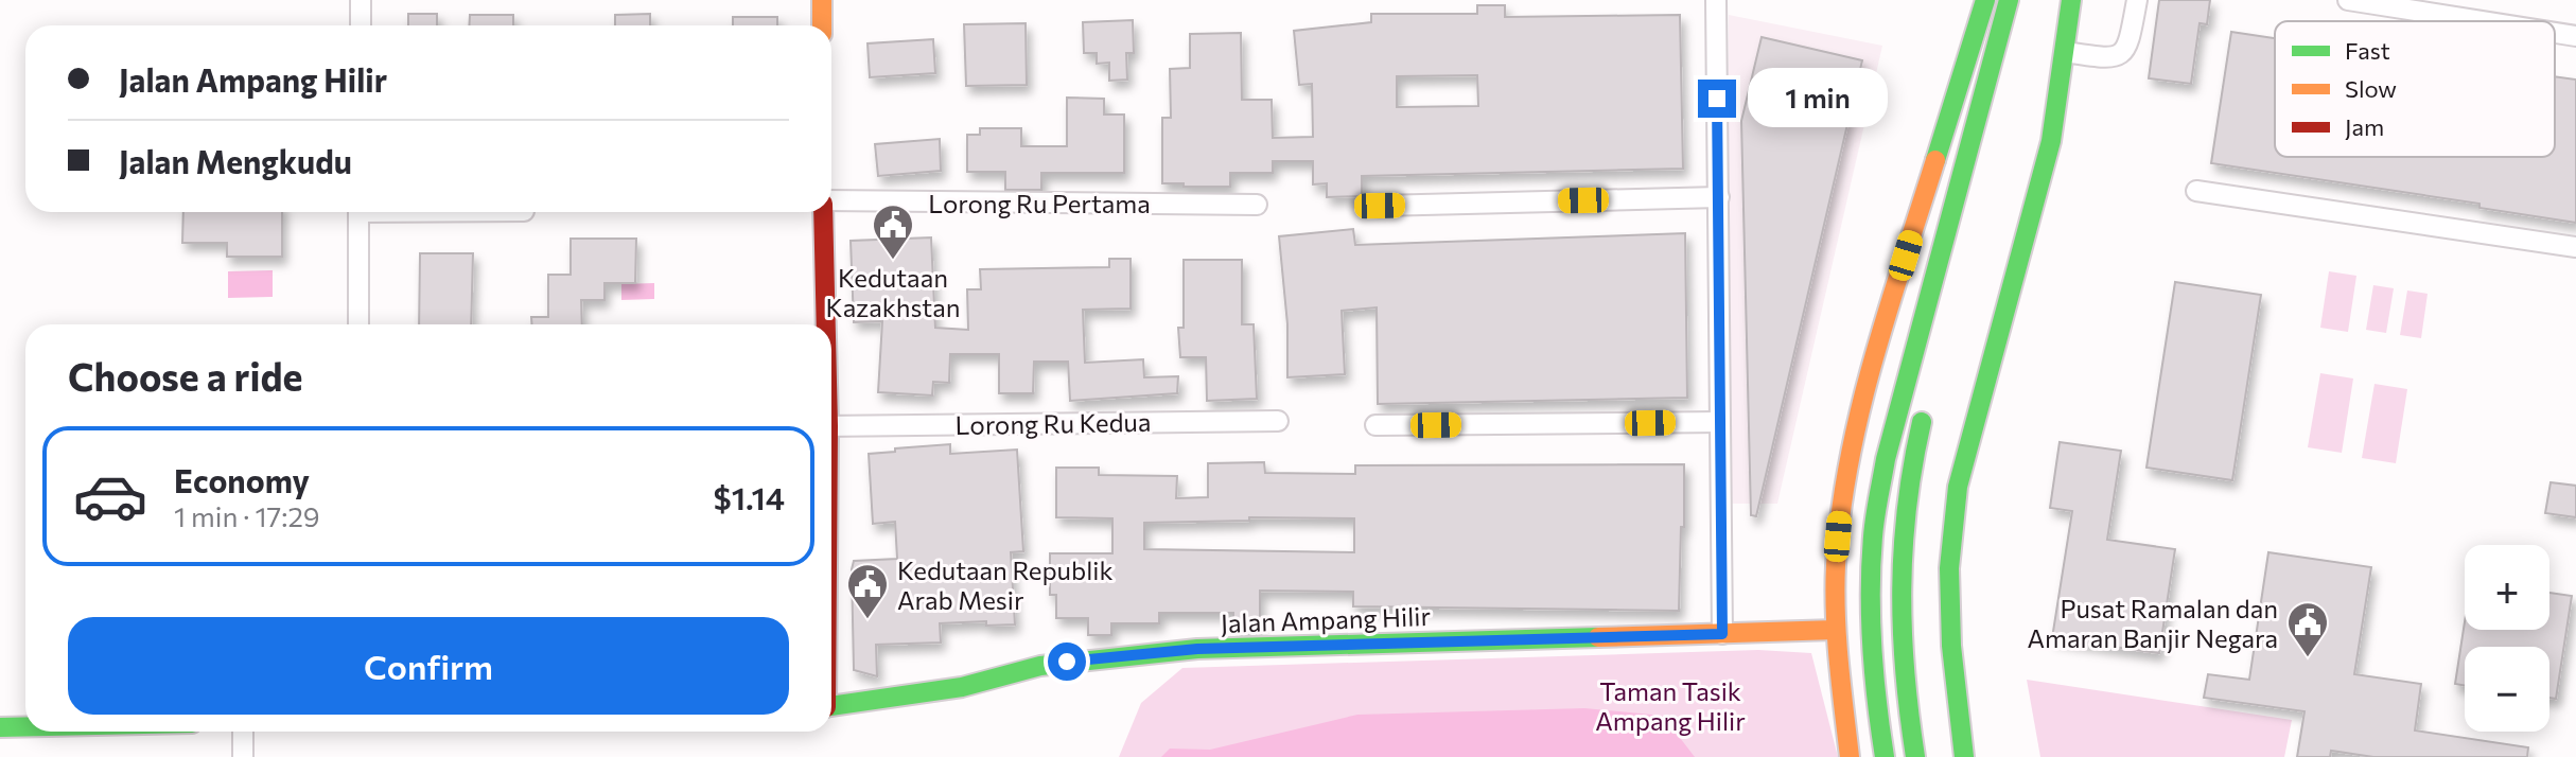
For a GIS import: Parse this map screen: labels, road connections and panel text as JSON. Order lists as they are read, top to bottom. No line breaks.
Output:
{"streets":{"main road":["Jalan Ampang Hilir"],"street":["Lorong Ru Pertama","Lorong Ru Kedua"]},"parks":["Taman Tasik Ampang Hilir"],"places":{"public building":["Kedutaan Kazakhstan","Kedutaan Republik Arab Mesir","Pusat Ramalan dan Amaran Banjir Negara"]},"legend":["Fast","Slow","Jam"],"page":{"banner":["Jalan Ampang Hilir","Jalan Mengkudu"],"bubble":"1 min","heading":"Choose a ride","list":[{"name":"Economy","note":"1 min · 17:29","value":"$1.14"}],"map_buttons":["+","−"],"buttons":"Confirm"}}
